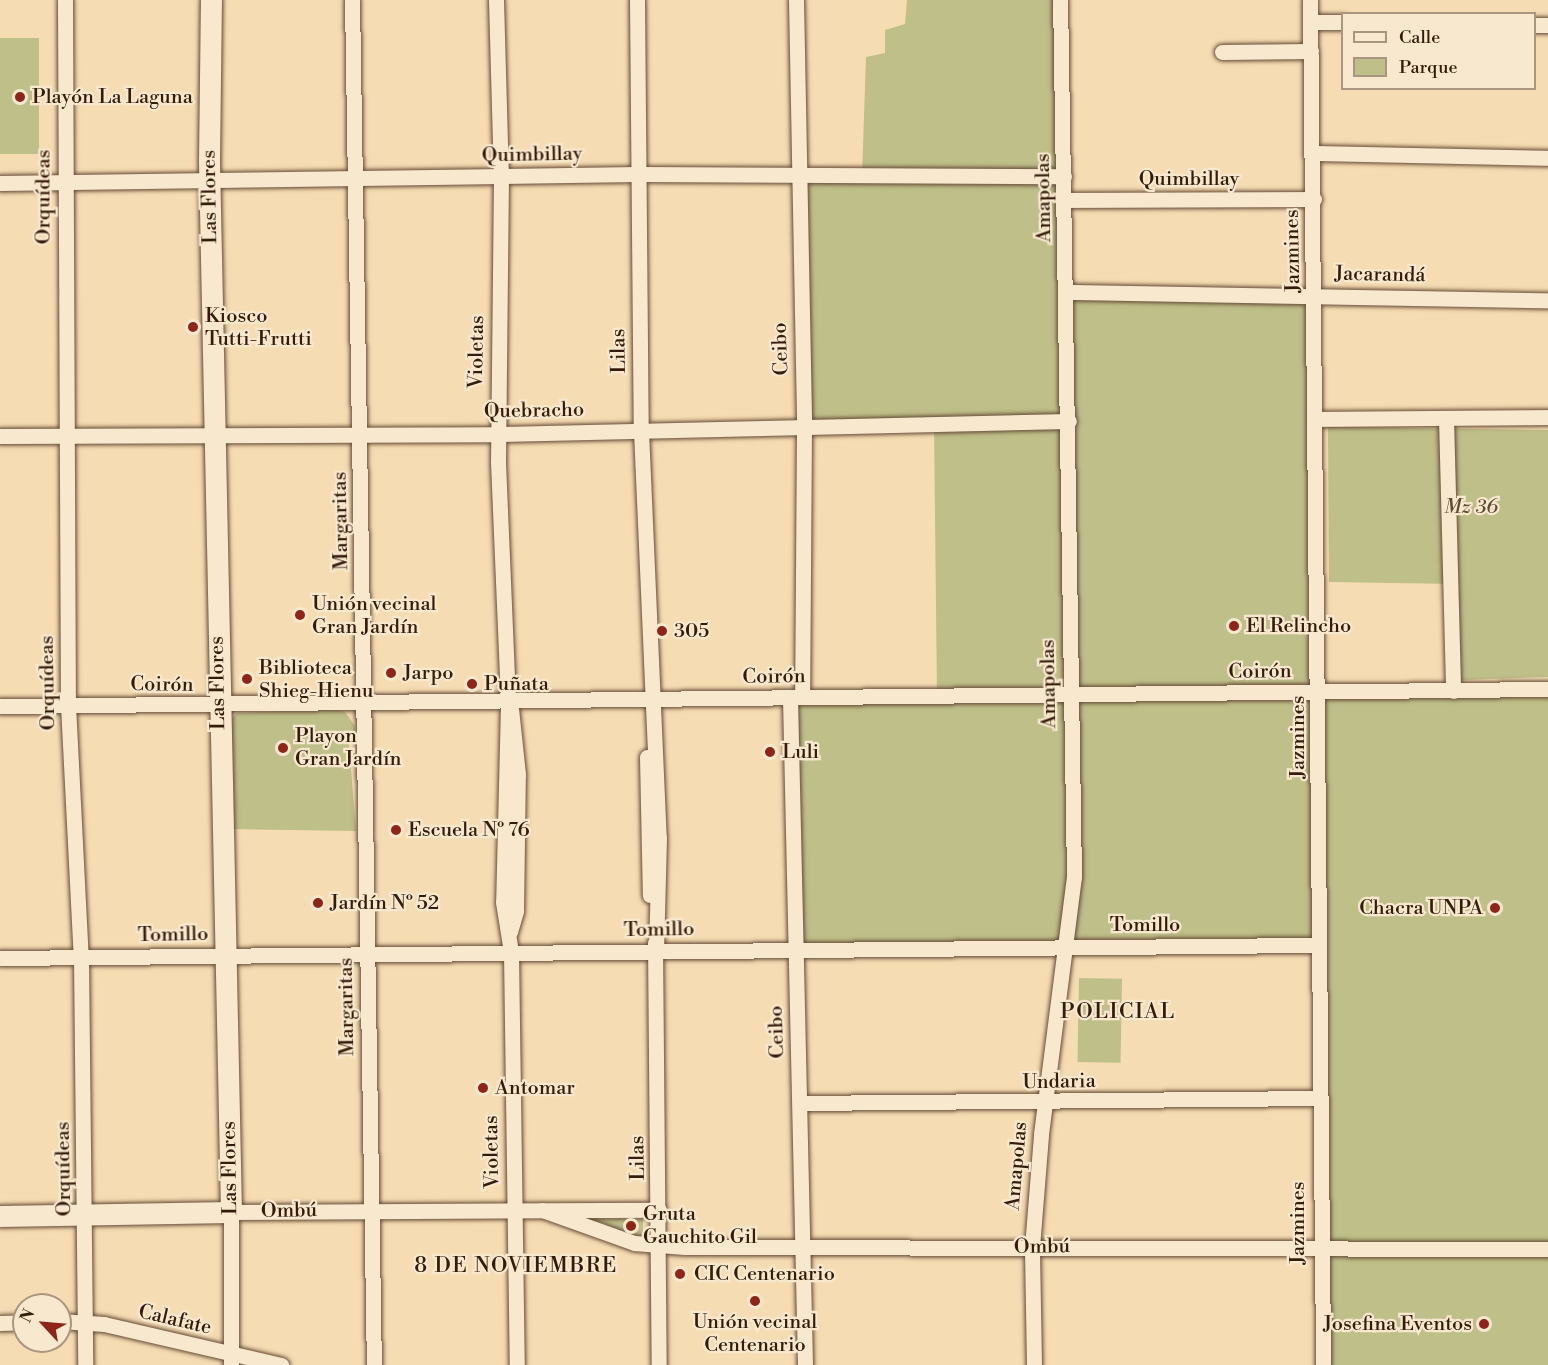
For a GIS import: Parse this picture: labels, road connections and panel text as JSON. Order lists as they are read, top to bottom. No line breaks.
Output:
{"streets":{"street":["Quimbillay","Orquídeas","Las Flores","Amapolas","Jazmines","Jacarandá","Ceibo","Lilas","Violetas","Quebracho","Margaritas","Coirón","Tomillo","Undaria","Ombú","Calafate"]},"crossings":[["Quimbillay","Orquídeas"],["Quimbillay","Las Flores"],["Quimbillay","Amapolas"],["Quimbillay","Jazmines"],["Quimbillay","Ceibo"],["Quimbillay","Lilas"],["Quimbillay","Violetas"],["Quimbillay","Margaritas"],["Orquídeas","Quebracho"],["Orquídeas","Coirón"],["Orquídeas","Tomillo"],["Orquídeas","Ombú"],["Orquídeas","Calafate"],["Las Flores","Quebracho"],["Las Flores","Coirón"],["Las Flores","Tomillo"],["Las Flores","Ombú"],["Las Flores","Calafate"],["Amapolas","Jacarandá"],["Amapolas","Quebracho"],["Amapolas","Coirón"],["Amapolas","Tomillo"],["Amapolas","Undaria"],["Amapolas","Ombú"],["Jazmines","Jacarandá"],["Jazmines","Coirón"],["Jazmines","Tomillo"],["Jazmines","Undaria"],["Jazmines","Ombú"],["Ceibo","Quebracho"],["Ceibo","Coirón"],["Ceibo","Tomillo"],["Ceibo","Undaria"],["Ceibo","Ombú"],["Lilas","Quebracho"],["Lilas","Coirón"],["Lilas","Tomillo"],["Lilas","Ombú"],["Violetas","Quebracho"],["Violetas","Coirón"],["Violetas","Tomillo"],["Violetas","Ombú"],["Quebracho","Margaritas"],["Margaritas","Coirón"],["Margaritas","Tomillo"],["Margaritas","Ombú"]],"districts":["POLICIAL","8 DE NOVIEMBRE"],"parks":["Mz 36"],"places":["Playón La Laguna","Kiosco Tutti-Frutti","Unión vecinal Gran Jardín","El Relincho","305","Jarpo","Biblioteca Shieg-Hienu","Puñata","Playon Gran Jardín","Luli","Escuela Nº 76","Jardín Nº 52","Chacra UNPA","Antomar","Gruta Gauchito Gil","CIC Centenario","Unión vecinal Centenario","Josefina Eventos"],"legend":["Calle","Parque"],"north":"top left"}
